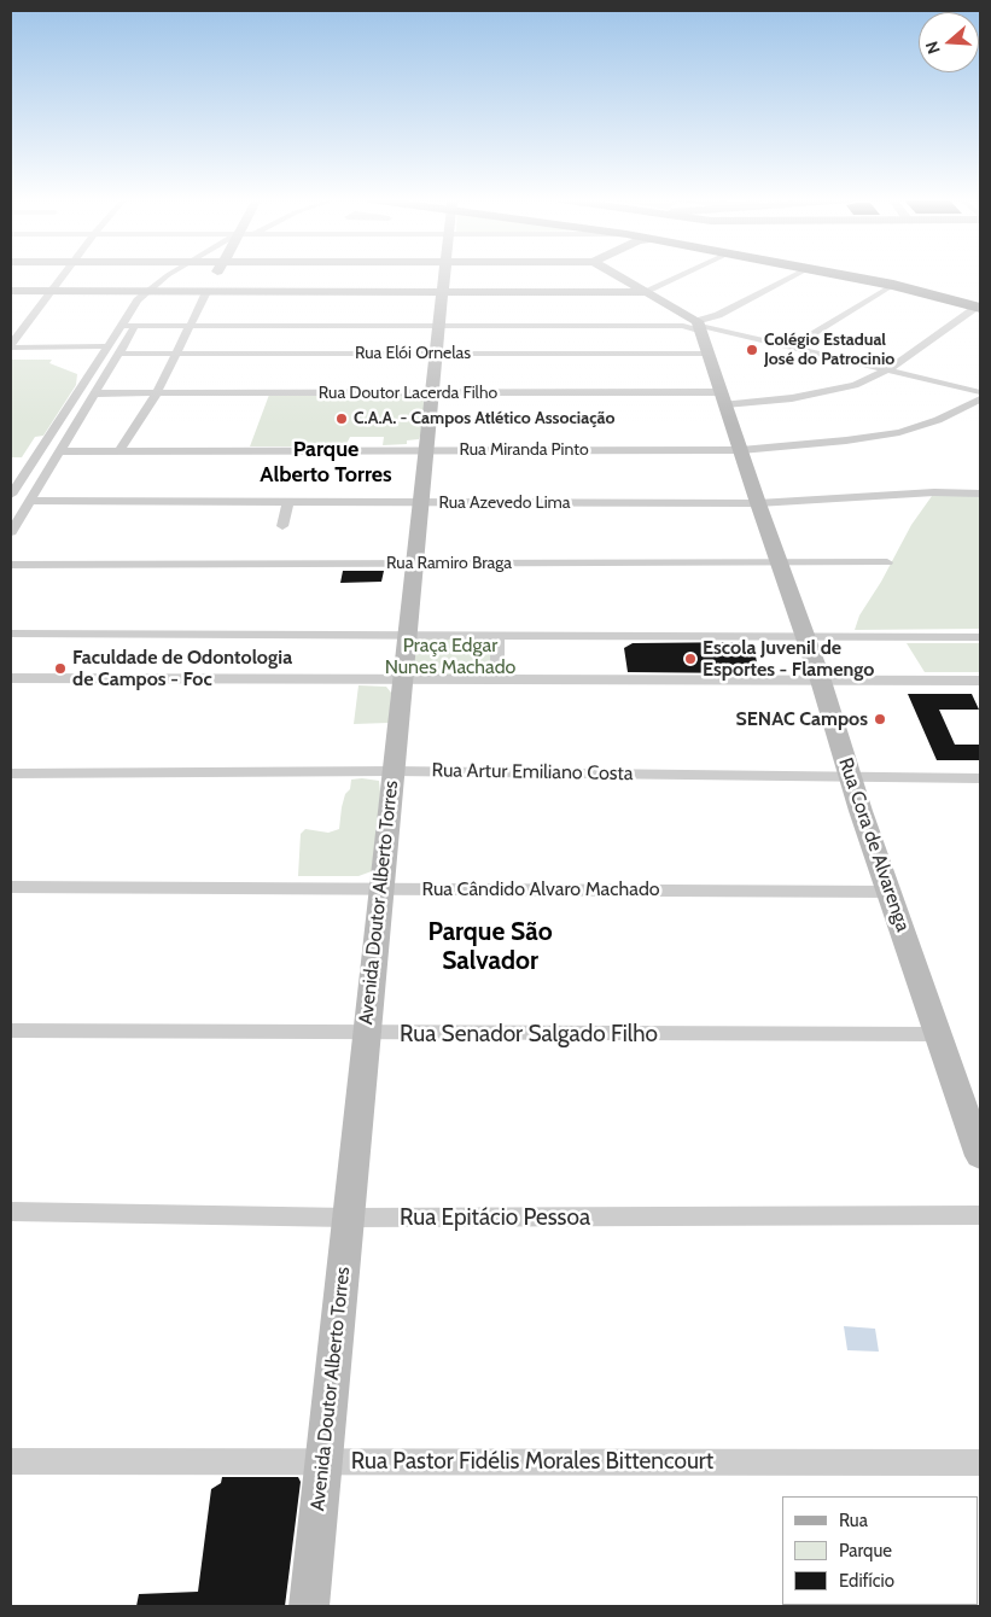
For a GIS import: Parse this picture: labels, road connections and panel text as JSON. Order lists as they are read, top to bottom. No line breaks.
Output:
{"streets":{"main road":["Rua Cora de Alvarenga","Avenida Doutor Alberto Torres"],"street":["Rua Elói Ornelas","Rua Doutor Lacerda Filho","Rua Miranda Pinto","Rua Azevedo Lima","Rua Ramiro Braga","Rua Artur Emiliano Costa","Rua Cândido Alvaro Machado","Rua Senador Salgado Filho","Rua Epitácio Pessoa","Rua Pastor Fidélis Morales Bittencourt"]},"crossings":[["Rua Elói Ornelas","Rua Cora de Alvarenga"],["Rua Elói Ornelas","Avenida Doutor Alberto Torres"],["Rua Doutor Lacerda Filho","Rua Cora de Alvarenga"],["Rua Doutor Lacerda Filho","Avenida Doutor Alberto Torres"],["Rua Miranda Pinto","Rua Cora de Alvarenga"],["Rua Miranda Pinto","Avenida Doutor Alberto Torres"],["Rua Azevedo Lima","Rua Cora de Alvarenga"],["Rua Azevedo Lima","Avenida Doutor Alberto Torres"],["Rua Ramiro Braga","Rua Cora de Alvarenga"],["Rua Ramiro Braga","Avenida Doutor Alberto Torres"],["Rua Artur Emiliano Costa","Rua Cora de Alvarenga"],["Rua Artur Emiliano Costa","Avenida Doutor Alberto Torres"],["Rua Cora de Alvarenga","Rua Cândido Alvaro Machado"],["Rua Cora de Alvarenga","Rua Senador Salgado Filho"],["Rua Cândido Alvaro Machado","Avenida Doutor Alberto Torres"],["Avenida Doutor Alberto Torres","Rua Senador Salgado Filho"],["Avenida Doutor Alberto Torres","Rua Epitácio Pessoa"],["Avenida Doutor Alberto Torres","Rua Pastor Fidélis Morales Bittencourt"]],"districts":["Parque Alberto Torres","Parque São Salvador"],"parks":["Praça Edgar Nunes Machado"],"places":["Colégio Estadual José do Patrocinio","C.A.A. - Campos Atlético Associação","Escola Juvenil de Esportes - Flamengo","Faculdade de Odontologia de Campos - Foc","SENAC Campos"],"legend":["Rua","Parque","Edifício"],"north":"left"}
